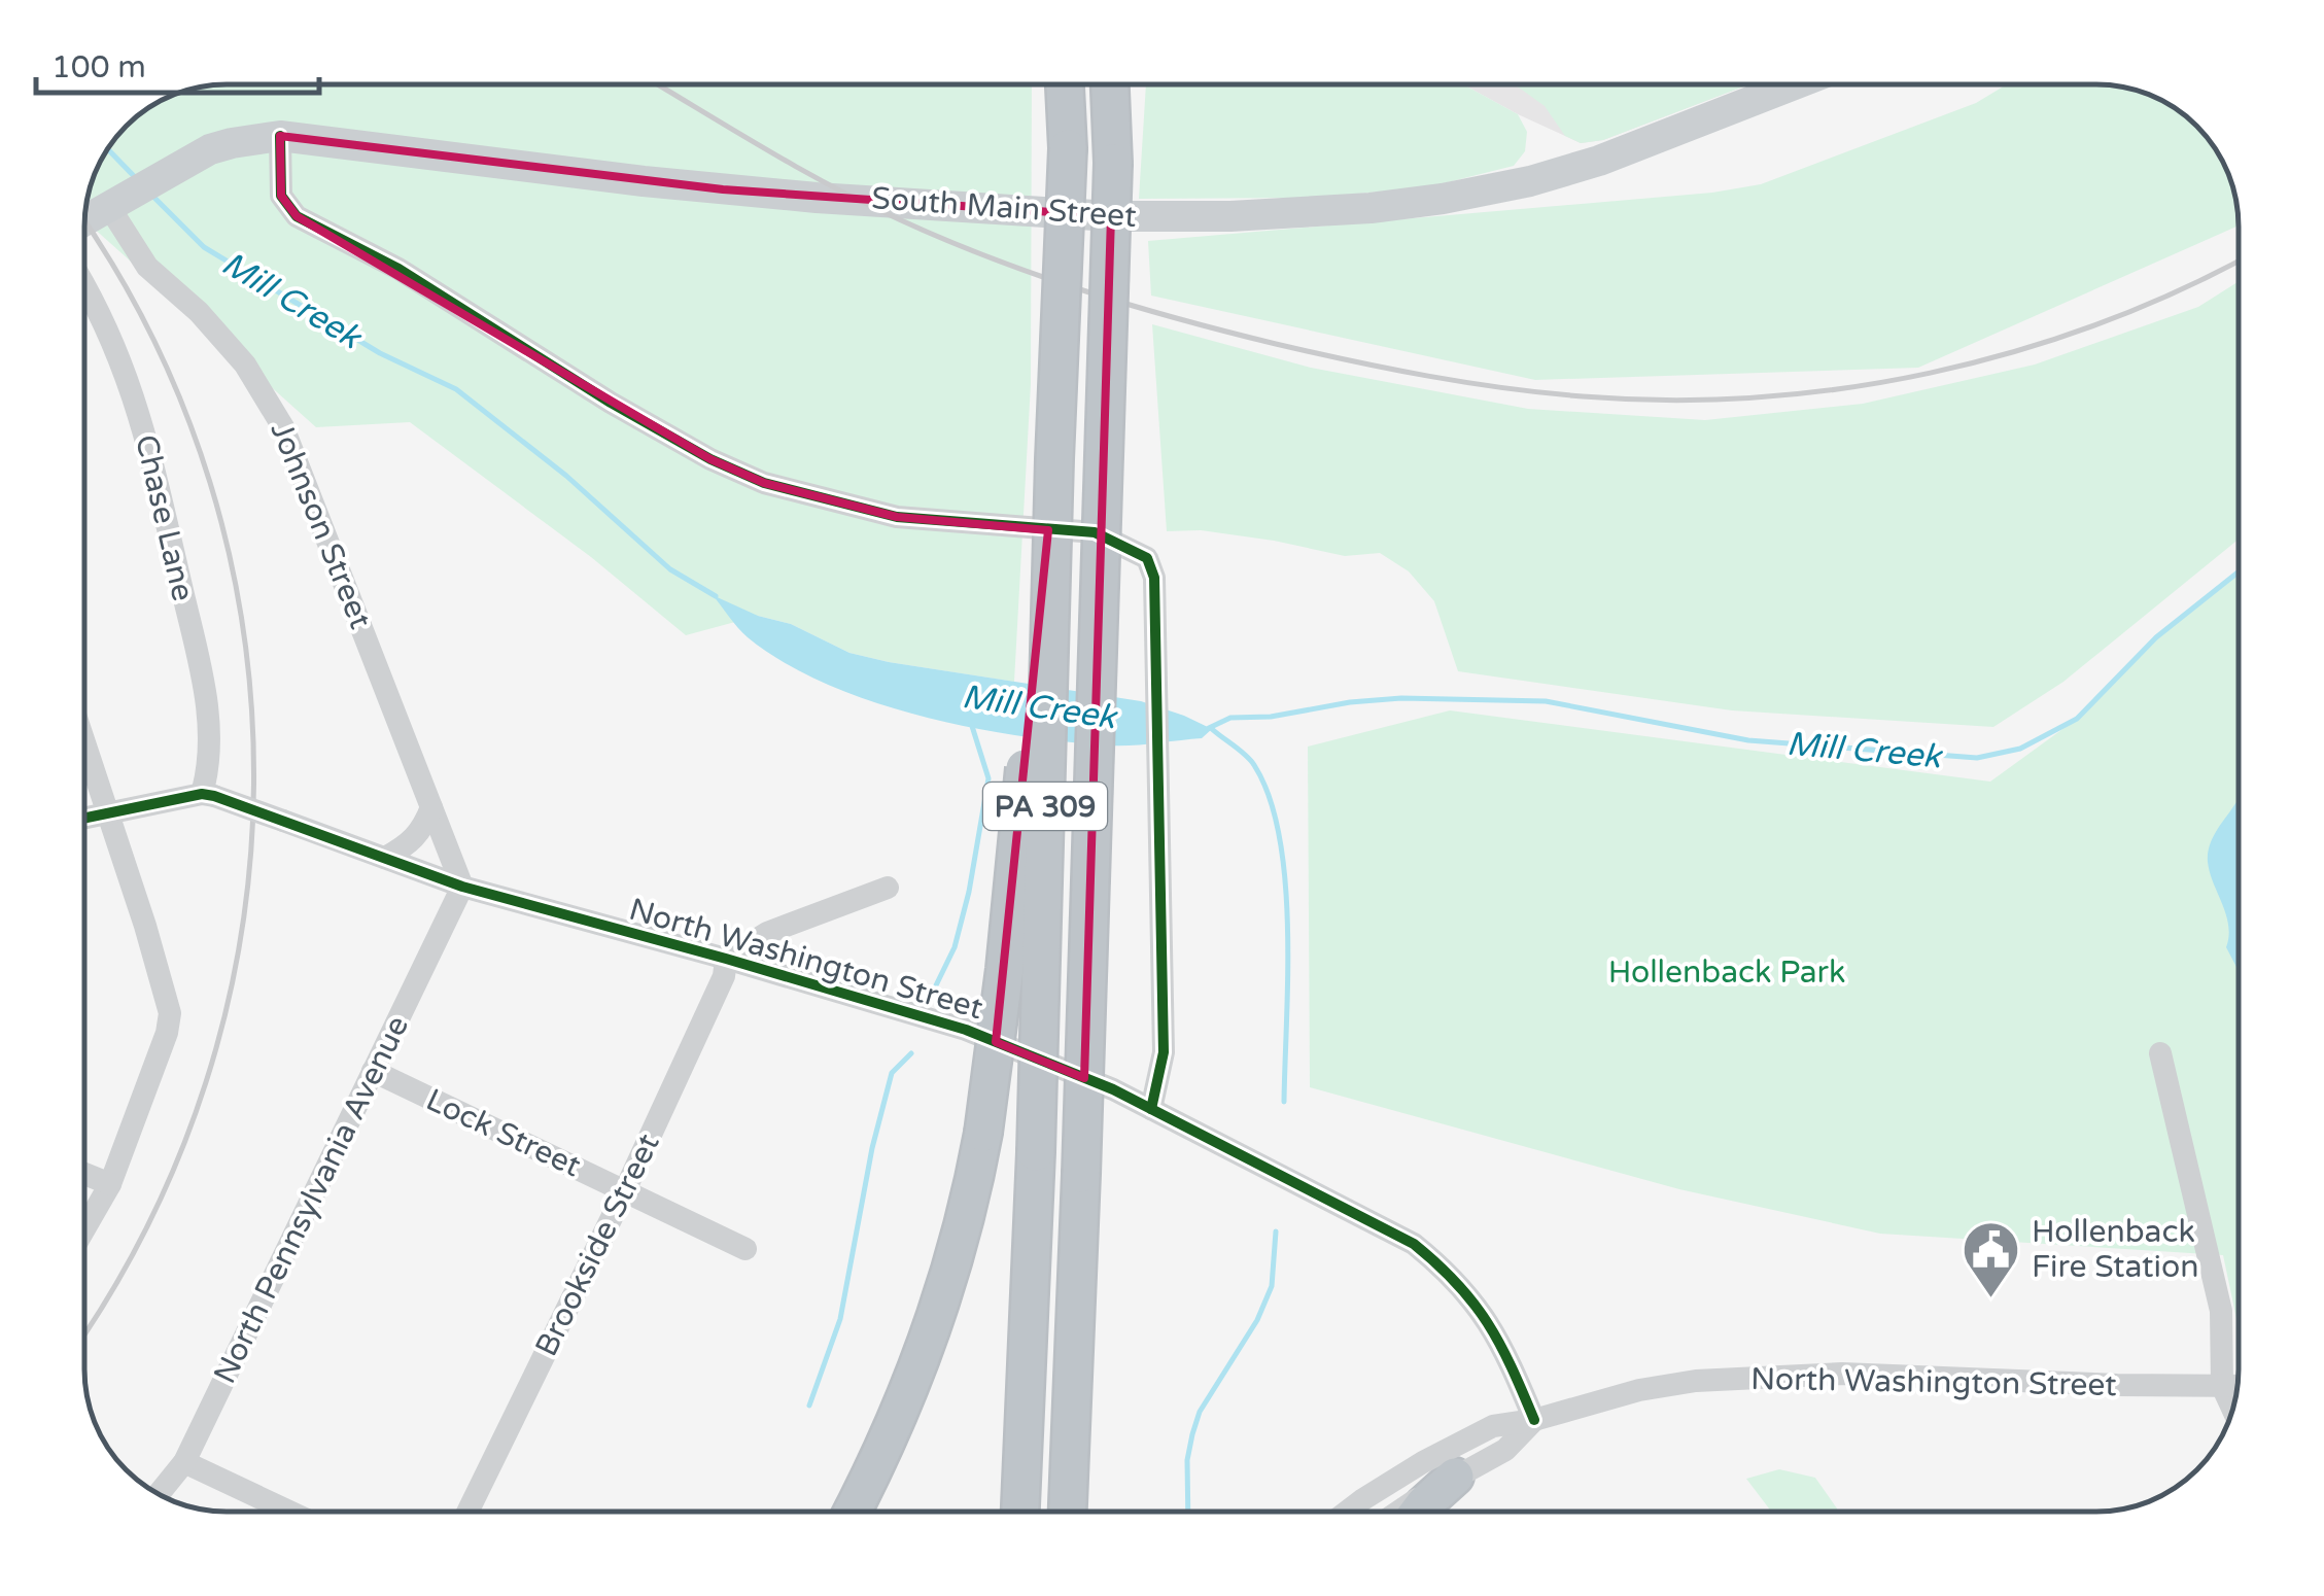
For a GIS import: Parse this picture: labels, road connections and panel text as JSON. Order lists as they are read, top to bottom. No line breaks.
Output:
{"streets":{"highway":["PA 309"],"main road":["South Main Street"],"street":["Chase Lane","Johnson Street","North Washington Street","Lock Street","North Pennsylvania Avenue","Brookside Street"]},"crossings":[["South Main Street","Johnson Street"],["Chase Lane","North Washington Street"],["Johnson Street","North Washington Street"],["Johnson Street","North Pennsylvania Avenue"],["North Washington Street","North Pennsylvania Avenue"],["North Washington Street","Brookside Street"],["Lock Street","North Pennsylvania Avenue"],["Lock Street","Brookside Street"]],"water":["Mill Creek"],"parks":["Hollenback Park"],"places":{"public building":["Hollenback Fire Station"]},"scale_bar":"100 m"}
